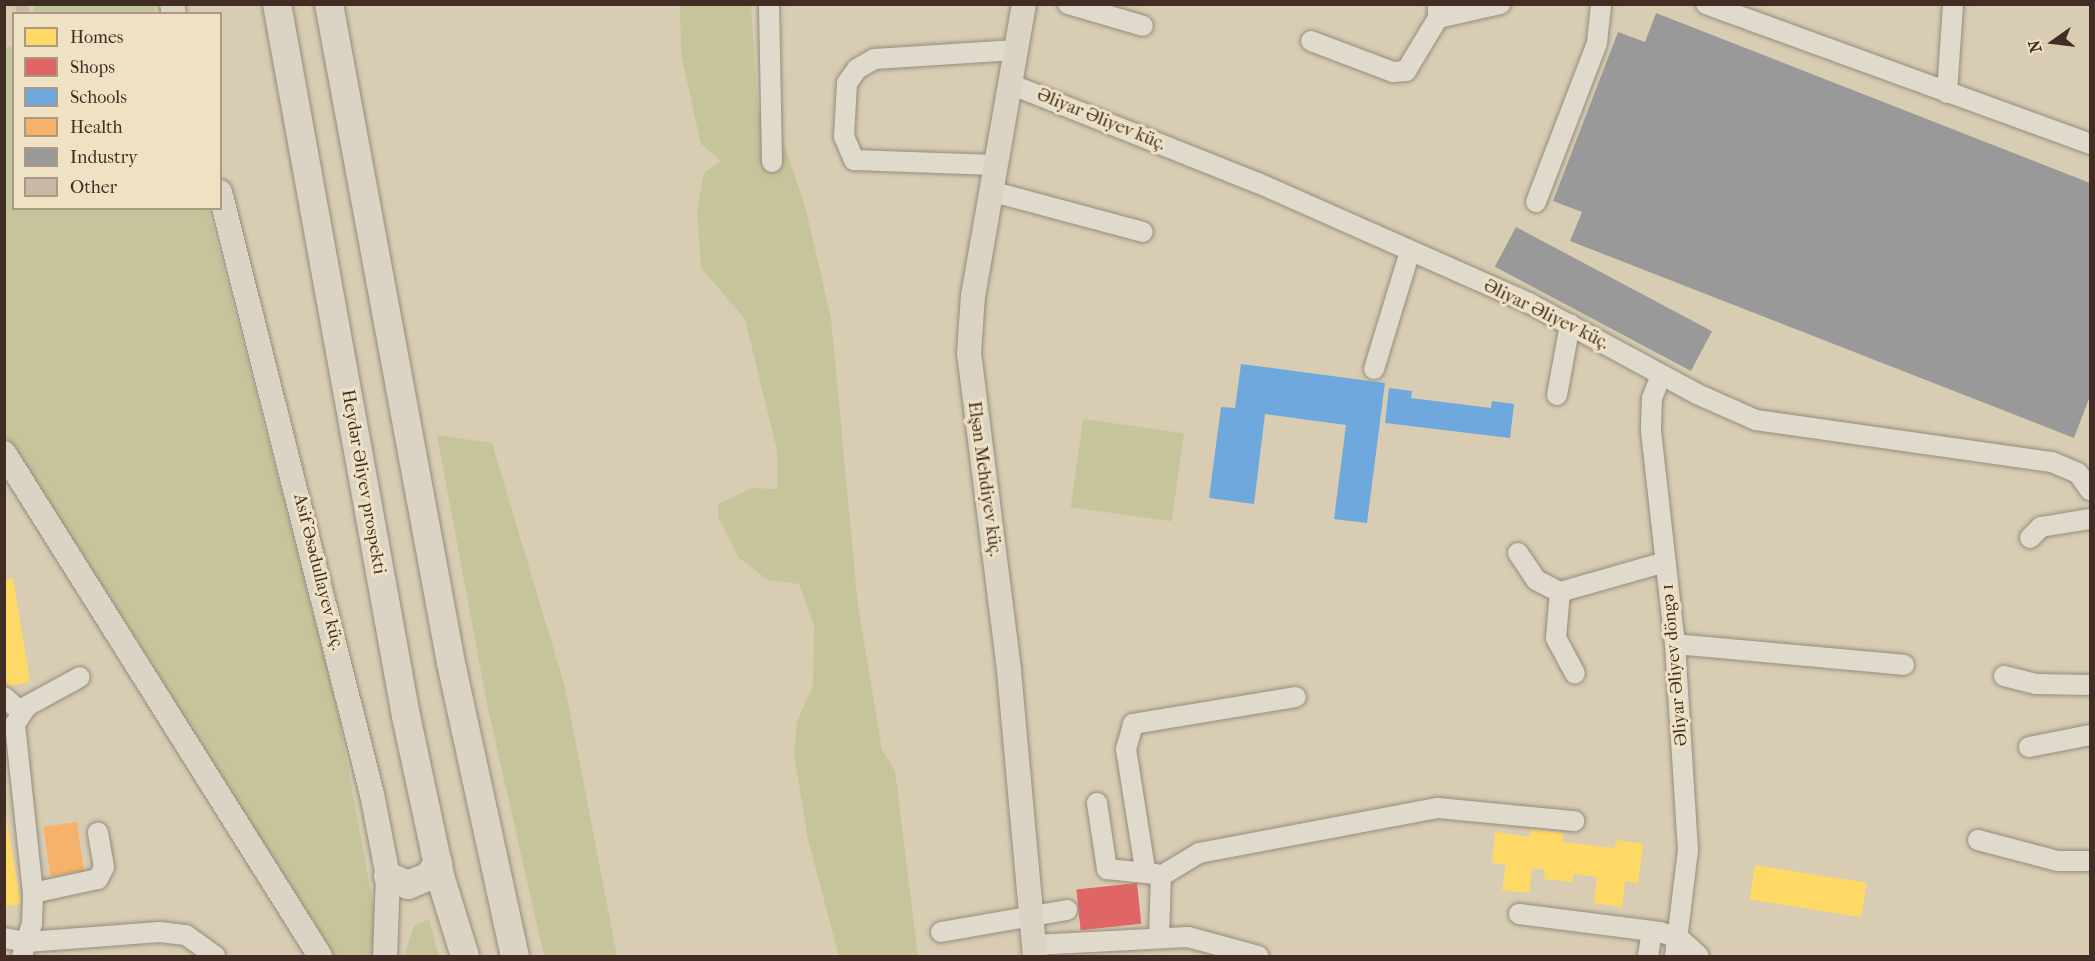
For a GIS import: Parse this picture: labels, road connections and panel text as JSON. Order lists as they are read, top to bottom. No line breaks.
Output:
{"streets":{"highway":["Heydər Əliyev prospekti"],"main road":["Elşən Mehdiyev küç.","Asif Əsədullayev küç."],"street":["Əliyar Əliyev küç.","Əliyar Əliyev döngə 1"]},"crossings":[["Əliyar Əliyev küç.","Elşən Mehdiyev küç."],["Əliyar Əliyev küç.","Əliyar Əliyev döngə 1"]],"legend":["Homes","Shops","Schools","Health","Industry","Other"],"north":"left"}
